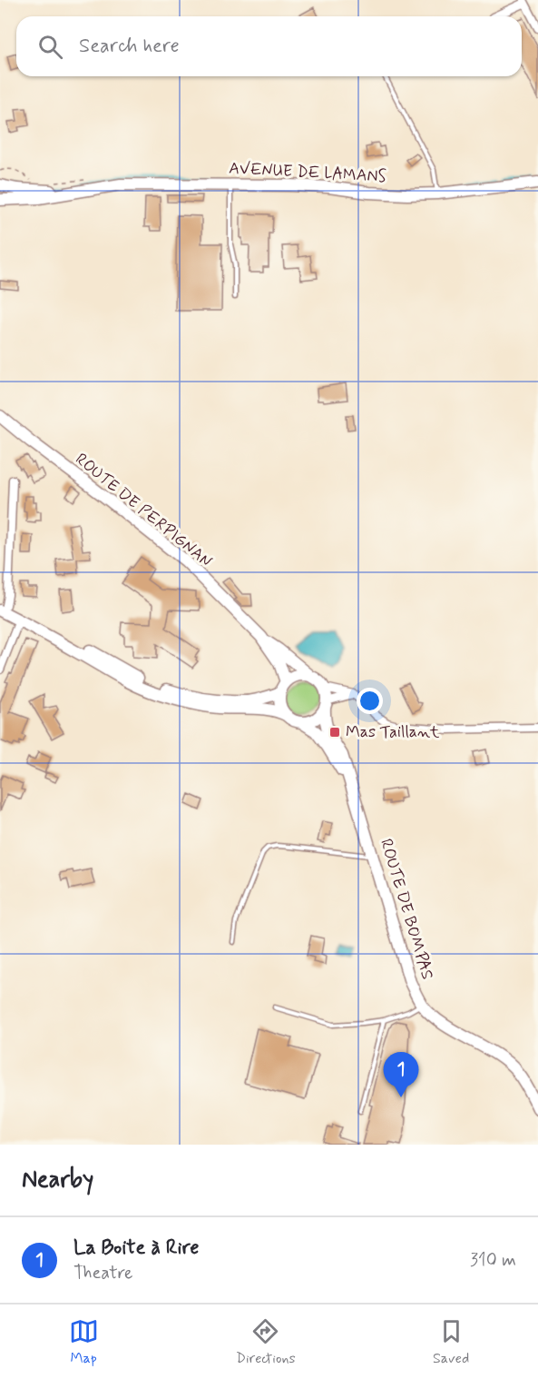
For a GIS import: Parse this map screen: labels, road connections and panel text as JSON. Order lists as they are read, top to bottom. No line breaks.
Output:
{"streets":{"main road":["AVENUE DE LAMANS","ROUTE DE PERPIGNAN","ROUTE DE BOMPAS"]},"places":{"transit":["Mas Taillant"]},"page":{"search":"Search here","pins":"1","heading":"Nearby","list":[{"mark":"1","name":"La Boite à Rire","note":"Theatre","value":"310 m"}],"nav":["Map","Directions","Saved"]}}
